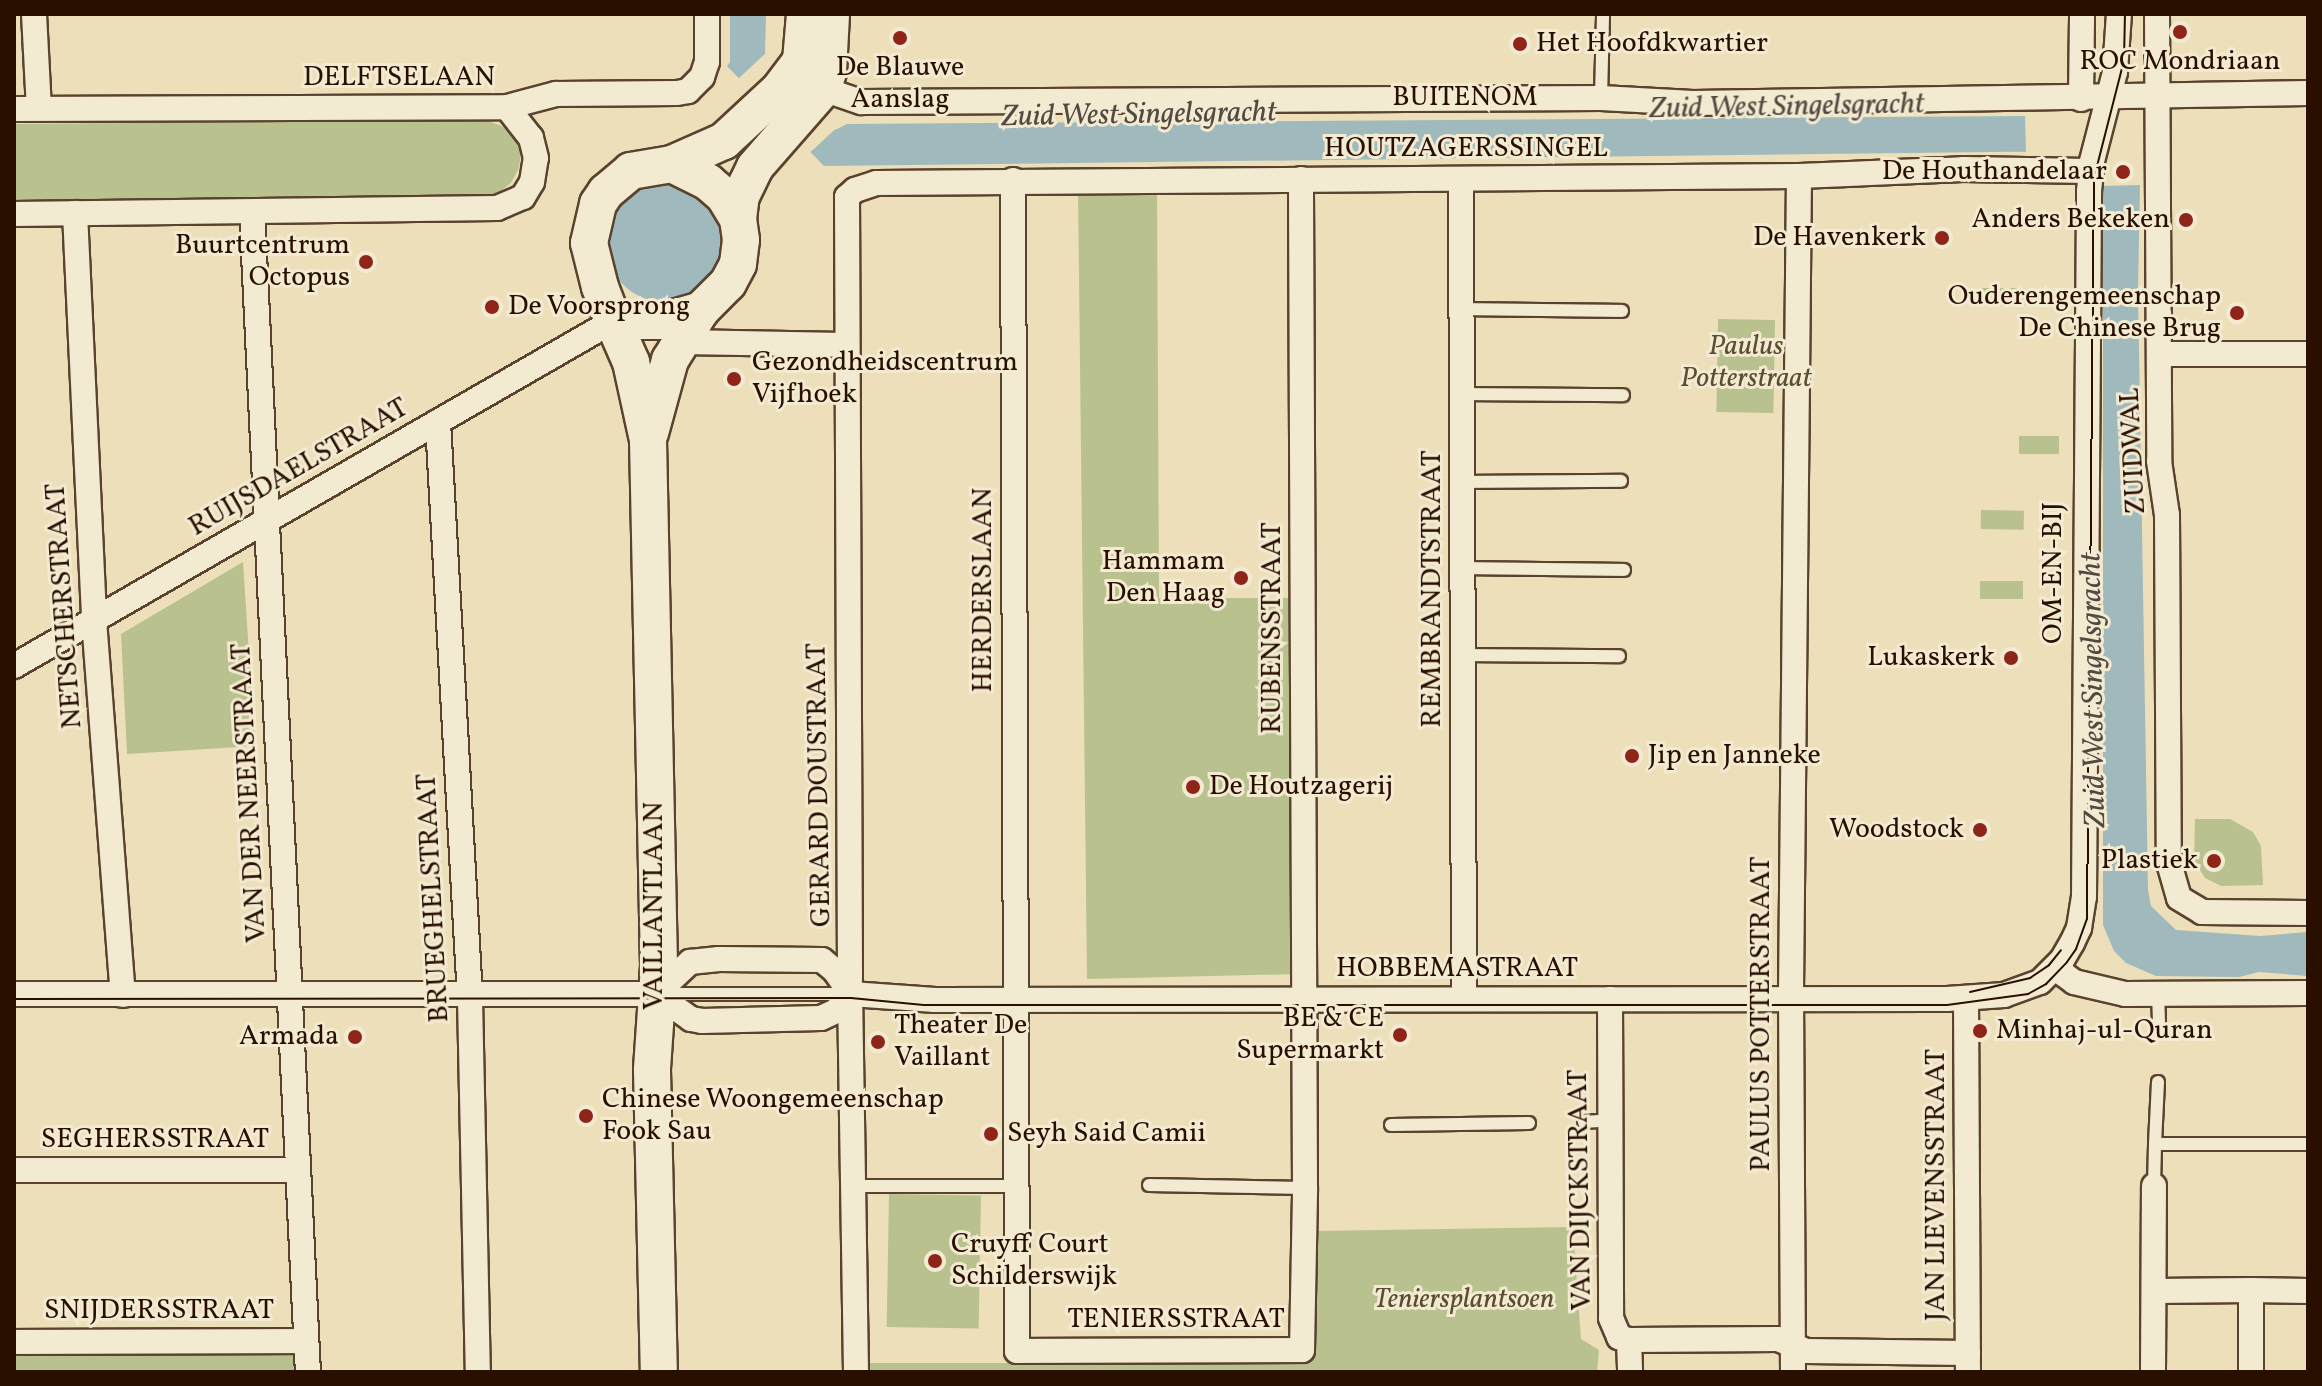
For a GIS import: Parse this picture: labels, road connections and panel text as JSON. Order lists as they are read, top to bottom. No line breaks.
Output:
{"streets":{"main road":["VAILLANTLAAN"],"street":["DELFTSELAAN","BUITENOM","HOUTZAGERSSINGEL","ZUIDWAL","RUIJSDAELSTRAAT","OM-EN-BIJ","REMBRANDTSTRAAT","HERDERSLAAN","NETSCHERSTRAAT","RUBENSSTRAAT","GERARD DOUSTRAAT","VAN DER NEERSTRAAT","BRUEGHELSTRAAT","HOBBEMASTRAAT","PAULUS POTTERSTRAAT","SEGHERSSTRAAT","JAN LIEVENSSTRAAT","VAN DIJCKSTRAAT","SNIJDERSSTRAAT","TENIERSSTRAAT"]},"crossings":[["DELFTSELAAN","NETSCHERSTRAAT"],["DELFTSELAAN","VAN DER NEERSTRAAT"],["BUITENOM","ZUIDWAL"],["BUITENOM","OM-EN-BIJ"],["HOUTZAGERSSINGEL","OM-EN-BIJ"],["HOUTZAGERSSINGEL","REMBRANDTSTRAAT"],["HOUTZAGERSSINGEL","HERDERSLAAN"],["HOUTZAGERSSINGEL","RUBENSSTRAAT"],["HOUTZAGERSSINGEL","GERARD DOUSTRAAT"],["HOUTZAGERSSINGEL","PAULUS POTTERSTRAAT"],["RUIJSDAELSTRAAT","NETSCHERSTRAAT"],["RUIJSDAELSTRAAT","VAN DER NEERSTRAAT"],["RUIJSDAELSTRAAT","BRUEGHELSTRAAT"],["RUIJSDAELSTRAAT","VAILLANTLAAN"],["OM-EN-BIJ","HOBBEMASTRAAT"],["REMBRANDTSTRAAT","HOBBEMASTRAAT"],["HERDERSLAAN","HOBBEMASTRAAT"],["HERDERSLAAN","TENIERSSTRAAT"],["RUBENSSTRAAT","HOBBEMASTRAAT"],["RUBENSSTRAAT","TENIERSSTRAAT"],["GERARD DOUSTRAAT","HOBBEMASTRAAT"],["VAN DER NEERSTRAAT","SEGHERSSTRAAT"],["VAN DER NEERSTRAAT","SNIJDERSSTRAAT"],["HOBBEMASTRAAT","PAULUS POTTERSTRAAT"],["HOBBEMASTRAAT","JAN LIEVENSSTRAAT"],["HOBBEMASTRAAT","VAN DIJCKSTRAAT"]],"water":["Zuid West Singelsgracht"],"parks":["Paulus Potterstraat","Teniersplantsoen"],"places":["ROC Mondriaan","De Blauwe Aanslag","Het Hoofdkwartier","De Houthandelaar","Anders Bekeken","De Havenkerk","Buurtcentrum Octopus","De Voorsprong","Ouderengemeenschap De Chinese Brug","Gezondheidscentrum Vijfhoek","Hammam Den Haag","Lukaskerk","Jip en Janneke","De Houtzagerij","Woodstock","Plastiek","Minhaj-ul-Quran","BE & CE Supermarkt","Armada","Theater De Vaillant","Chinese Woongemeenschap Fook Sau","Seyh Said Camii","Cruyff Court Schilderswijk"]}
